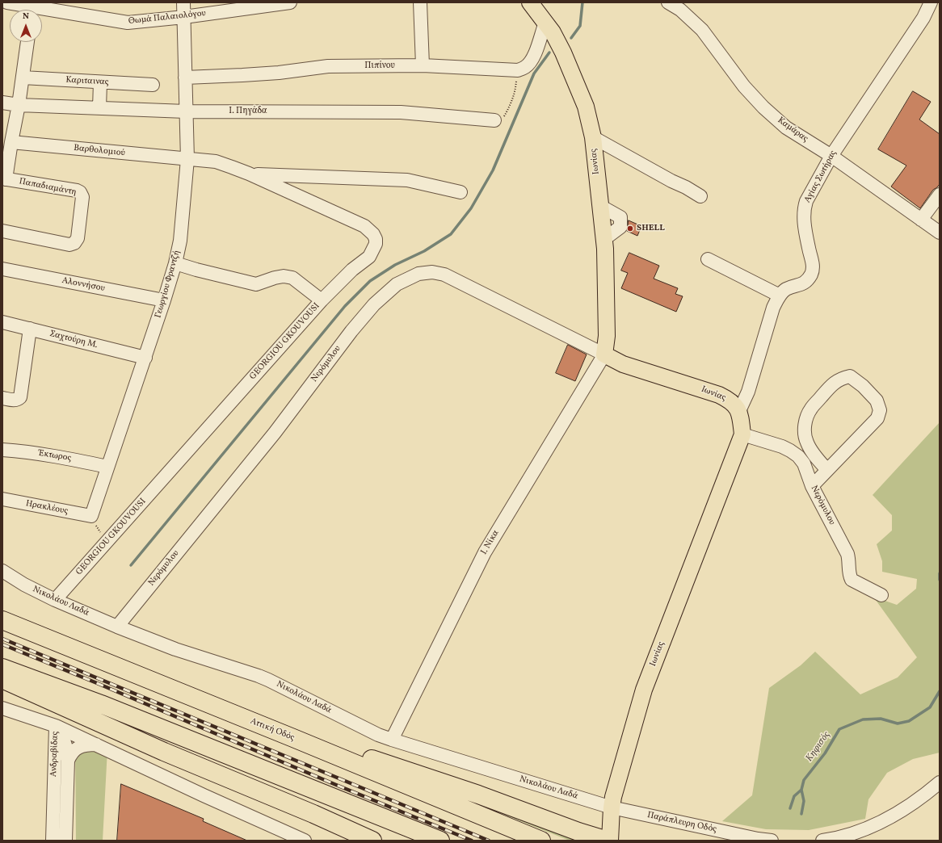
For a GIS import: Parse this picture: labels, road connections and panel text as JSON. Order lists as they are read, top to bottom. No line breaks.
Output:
{"streets":{"highway":["Αττική Οδός"],"main road":["Ιωνίας"],"street":["Θωμά Παλαιολόγου","Πιπίνου","Καριταινας","Ι. Πηγάδα","Καμάρας","Βαρθολομιού","Αγίας Σωτήρας","Παπαδιαμάντη","Γεωργίου Φραντζή","Αλοννήσου","Σαχτούρη Μ.","GEORGIOU GKOUVOUSI","Νερόμυλου","Έκτωρος","Ηρακλέους","Ι. Νίκα","Νικολάου Λαδά","Ανδραβίδας","Παράπλευρη Οδός"]},"crossings":[["Θωμά Παλαιολόγου","Γεωργίου Φραντζή"],["Πιπίνου","Γεωργίου Φραντζή"],["Καριταινας","Παπαδιαμάντη"],["Ι. Πηγάδα","Παπαδιαμάντη"],["Ι. Πηγάδα","Γεωργίου Φραντζή"],["Καμάρας","Αγίας Σωτήρας"],["Βαρθολομιού","Παπαδιαμάντη"],["Βαρθολομιού","Γεωργίου Φραντζή"],["Βαρθολομιού","GEORGIOU GKOUVOUSI"],["Ιωνίας","Αγίας Σωτήρας"],["Ιωνίας","Νερόμυλου"],["Ιωνίας","Ι. Νίκα"],["Ιωνίας","Νικολάου Λαδά"],["Ιωνίας","Παράπλευρη Οδός"],["Γεωργίου Φραντζή","Αλοννήσου"],["Γεωργίου Φραντζή","Σαχτούρη Μ."],["Γεωργίου Φραντζή","GEORGIOU GKOUVOUSI"],["Γεωργίου Φραντζή","Έκτωρος"],["Γεωργίου Φραντζή","Ηρακλέους"],["GEORGIOU GKOUVOUSI","Νικολάου Λαδά"],["Νερόμυλου","Ι. Νίκα"],["Νερόμυλου","Νικολάου Λαδά"],["Ι. Νίκα","Νικολάου Λαδά"],["Νικολάου Λαδά","Παράπλευρη Οδός"]],"water":["Κηφισός"],"places":["SHELL"],"north":"top"}
